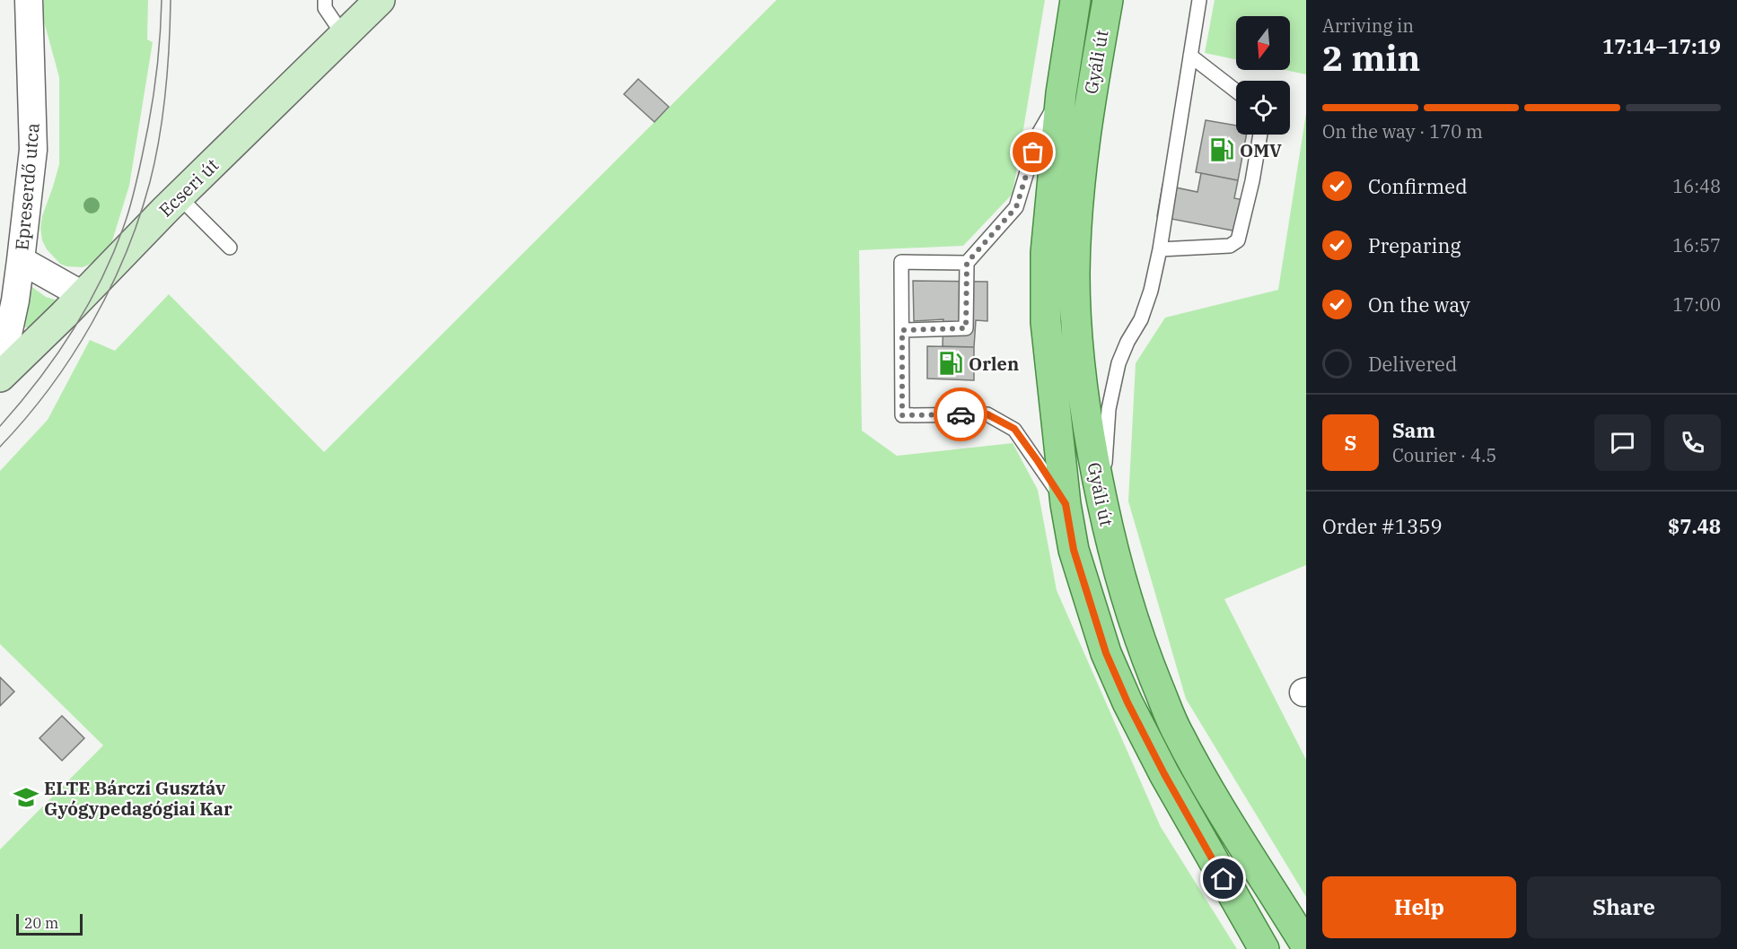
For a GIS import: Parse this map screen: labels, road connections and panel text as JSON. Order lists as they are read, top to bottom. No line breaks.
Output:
{"streets":{"main road":["Gyáli út"],"street":["Epreserdő utca","Ecseri út"]},"places":{"fuel station":["OMV","Orlen"],"school or university":["ELTE Bárczi Gusztáv Gyógypedagógiai Kar"]},"scale_bar":"20 m","north":"bottom","page":{"heading":["2 min","Arriving in","17:14–17:19"],"panel":["Sam","Courier · 4.5","Order #1359","$7.48"],"bar":"On the way · 170 m","list":[["Confirmed","16:48"],["Preparing","16:57"],["On the way","17:00"],"Delivered"],"round":"S","buttons":["Help","Share"],"scale":"20 m"}}
